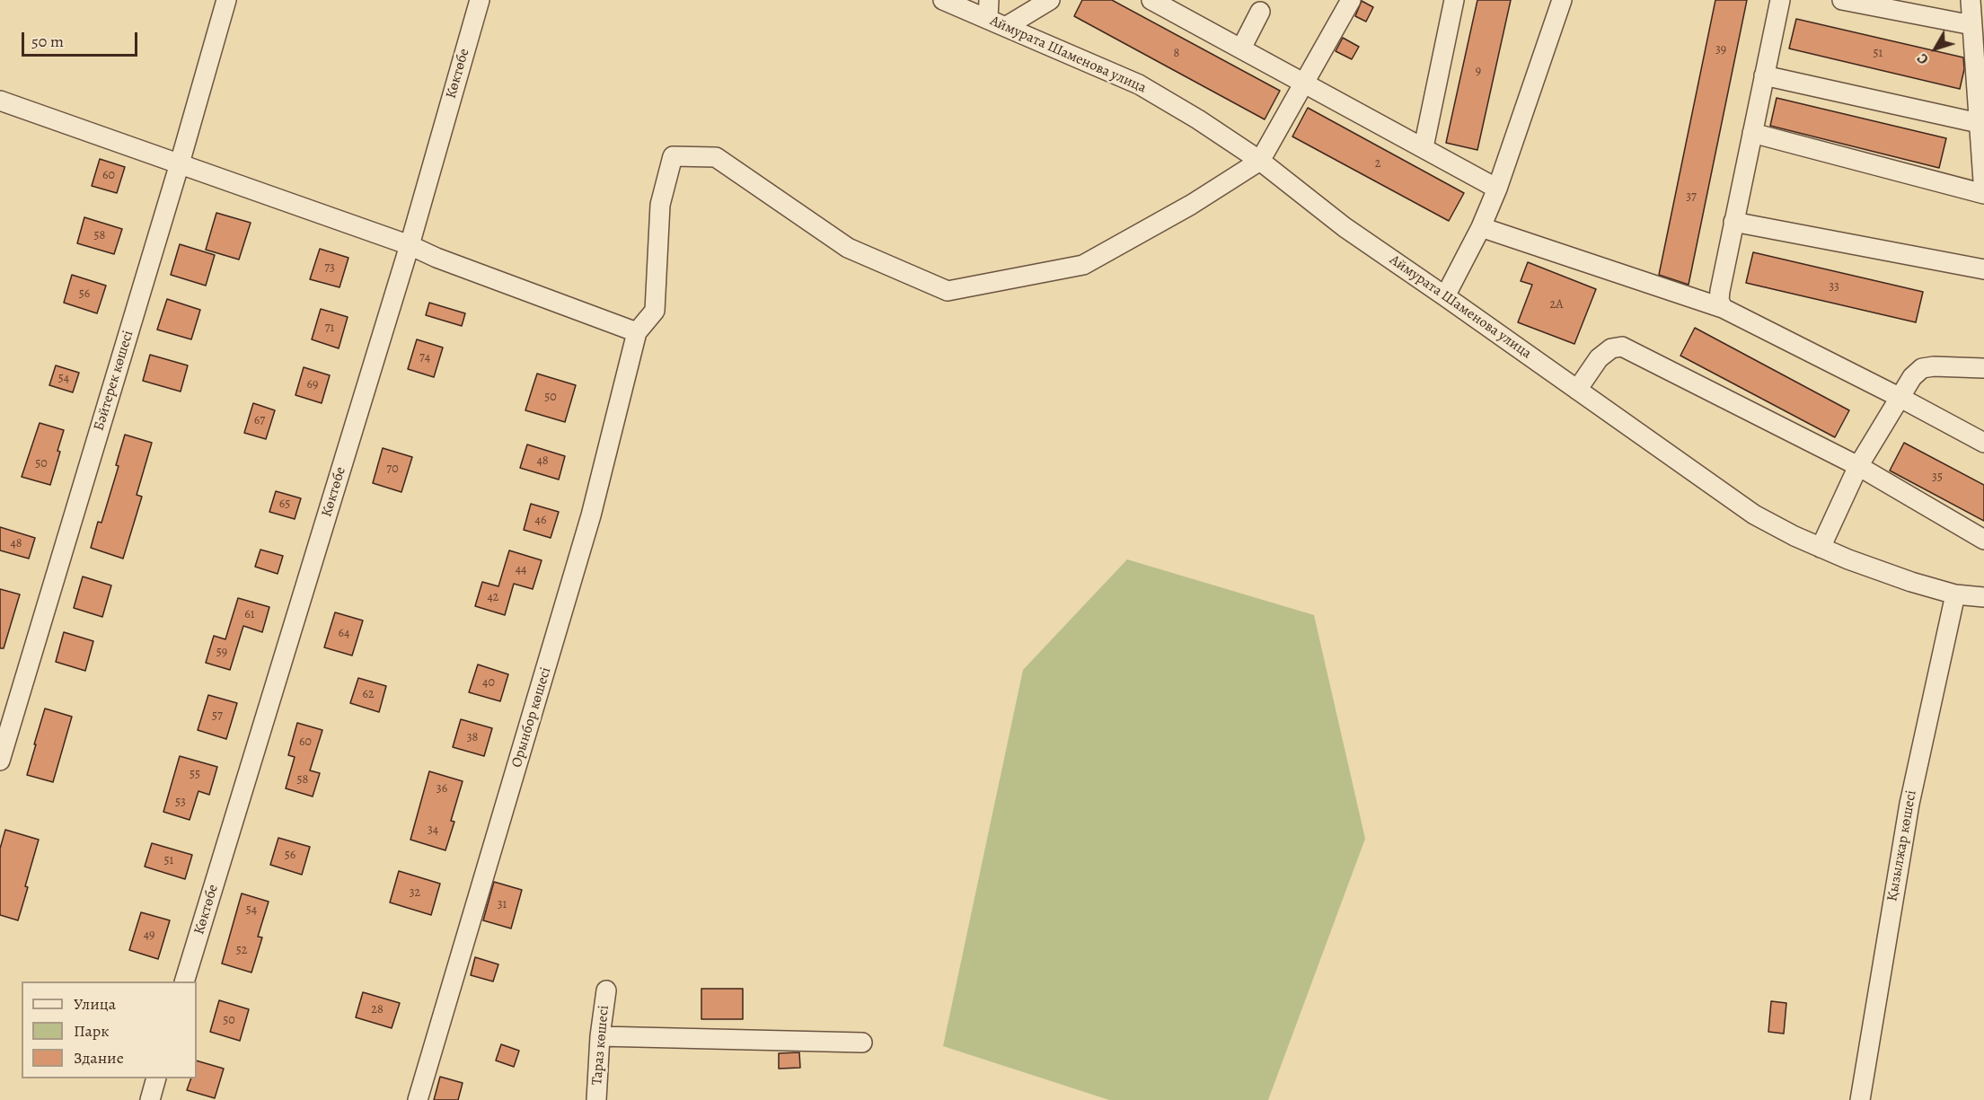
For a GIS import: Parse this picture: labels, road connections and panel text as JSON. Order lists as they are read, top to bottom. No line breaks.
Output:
{"streets":{"street":["Аймурата Шаменова улица","Көктөбе","Бәйтерек көшесі","Орынбор көшесі","Қызылжар көшесі","Тараз көшесі"]},"crossings":[["Аймурата Шаменова улица","Қызылжар көшесі"]],"house_numbers":["39","8","51","9","2","60","37","58","73","33","56","2А","71","74","54","69","50","67","48","50","70","35","65","46","48","44","42","61","64","59","40","62","57","38","60","55","58","36","53","34","56","51","32","31","54","49","52","28","50"],"legend":["Улица","Парк","Здание"],"scale_bar":"50 m","north":"bottom left"}
